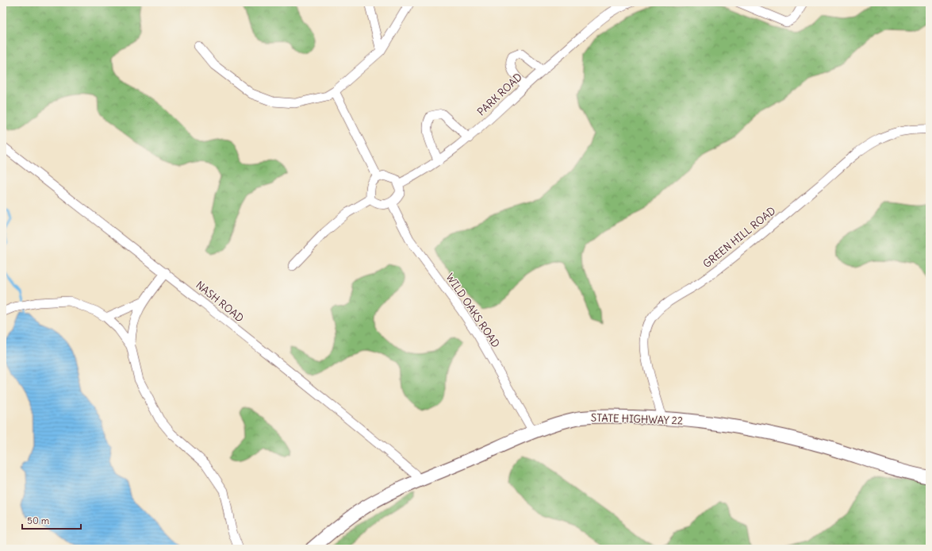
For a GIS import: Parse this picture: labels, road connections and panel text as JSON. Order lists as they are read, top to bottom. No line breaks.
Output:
{"streets":{"main road":["STATE HIGHWAY 22"],"street":["PARK ROAD","GREEN HILL ROAD","NASH ROAD","WILD OAKS ROAD"]},"crossings":[["PARK ROAD","WILD OAKS ROAD"],["GREEN HILL ROAD","STATE HIGHWAY 22"],["NASH ROAD","STATE HIGHWAY 22"],["WILD OAKS ROAD","STATE HIGHWAY 22"]],"scale_bar":"50 m"}
